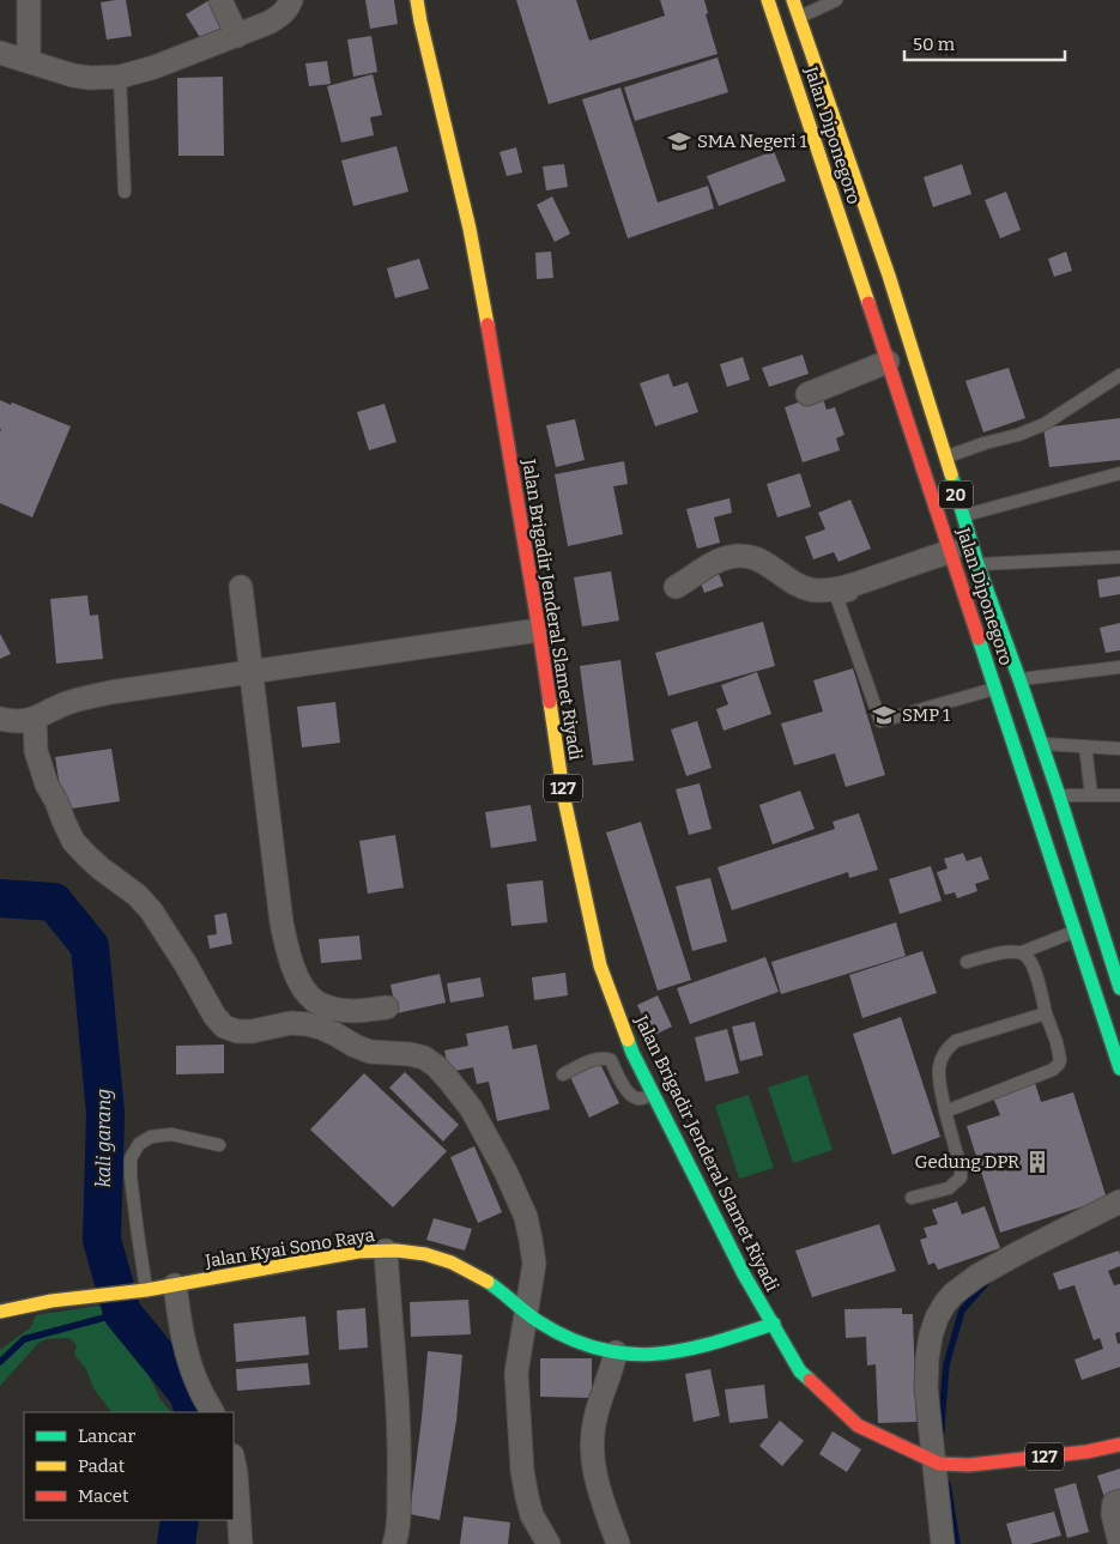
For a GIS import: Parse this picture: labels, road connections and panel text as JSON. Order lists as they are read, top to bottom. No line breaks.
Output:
{"streets":{"main road":["Jalan Diponegoro","20","Jalan Brigadir Jenderal Slamet Riyadi","127","Jalan Kyai Sono Raya"]},"crossings":[["Jalan Brigadir Jenderal Slamet Riyadi","Jalan Kyai Sono Raya"]],"water":["kali garang"],"places":{"school or university":["SMA Negeri 1","SMP 1"],"building":["Gedung DPR"]},"legend":["Lancar","Padat","Macet"],"scale_bar":"50 m"}
